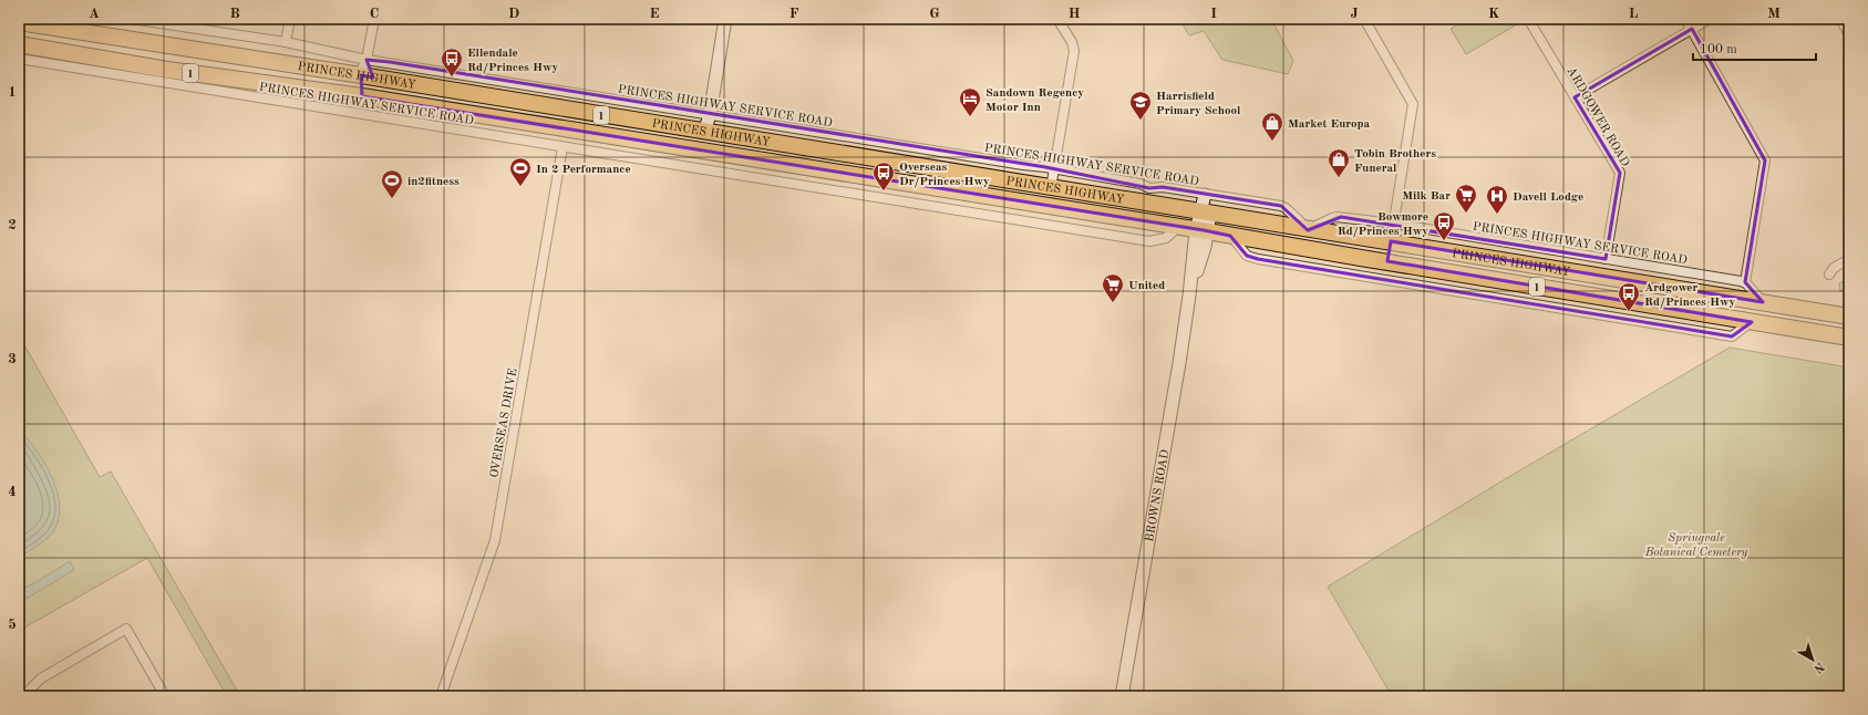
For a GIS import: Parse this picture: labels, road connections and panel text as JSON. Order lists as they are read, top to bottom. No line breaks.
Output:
{"streets":{"highway":["1","PRINCES HIGHWAY"],"street":["PRINCES HIGHWAY SERVICE ROAD","ARDGOWER ROAD","OVERSEAS DRIVE","BROWNS ROAD"]},"crossings":[["PRINCES HIGHWAY","PRINCES HIGHWAY SERVICE ROAD"],["PRINCES HIGHWAY","BROWNS ROAD"],["PRINCES HIGHWAY SERVICE ROAD","ARDGOWER ROAD"],["PRINCES HIGHWAY SERVICE ROAD","OVERSEAS DRIVE"],["PRINCES HIGHWAY SERVICE ROAD","BROWNS ROAD"]],"parks":["Springvale Botanical Cemetery"],"places":{"bus stop":["Ellendale Rd/Princes Hwy","Overseas Dr/Princes Hwy","Bowmore Rd/Princes Hwy","Ardgower Rd/Princes Hwy"],"hotel":["Sandown Regency Motor Inn"],"school or university":["Harrisfield Primary School"],"shop":["Market Europa","Tobin Brothers Funeral"],"sports":["In 2 Performance","in2fitness"],"supermarket":["Milk Bar","United"],"hospital":["Davell Lodge"]},"scale_bar":"100 m","north":"bottom right","grid":{"columns":["A","B","C","D","E","F","G","H","I","J","K","L","M"],"rows":["1","2","3","4","5"]}}
